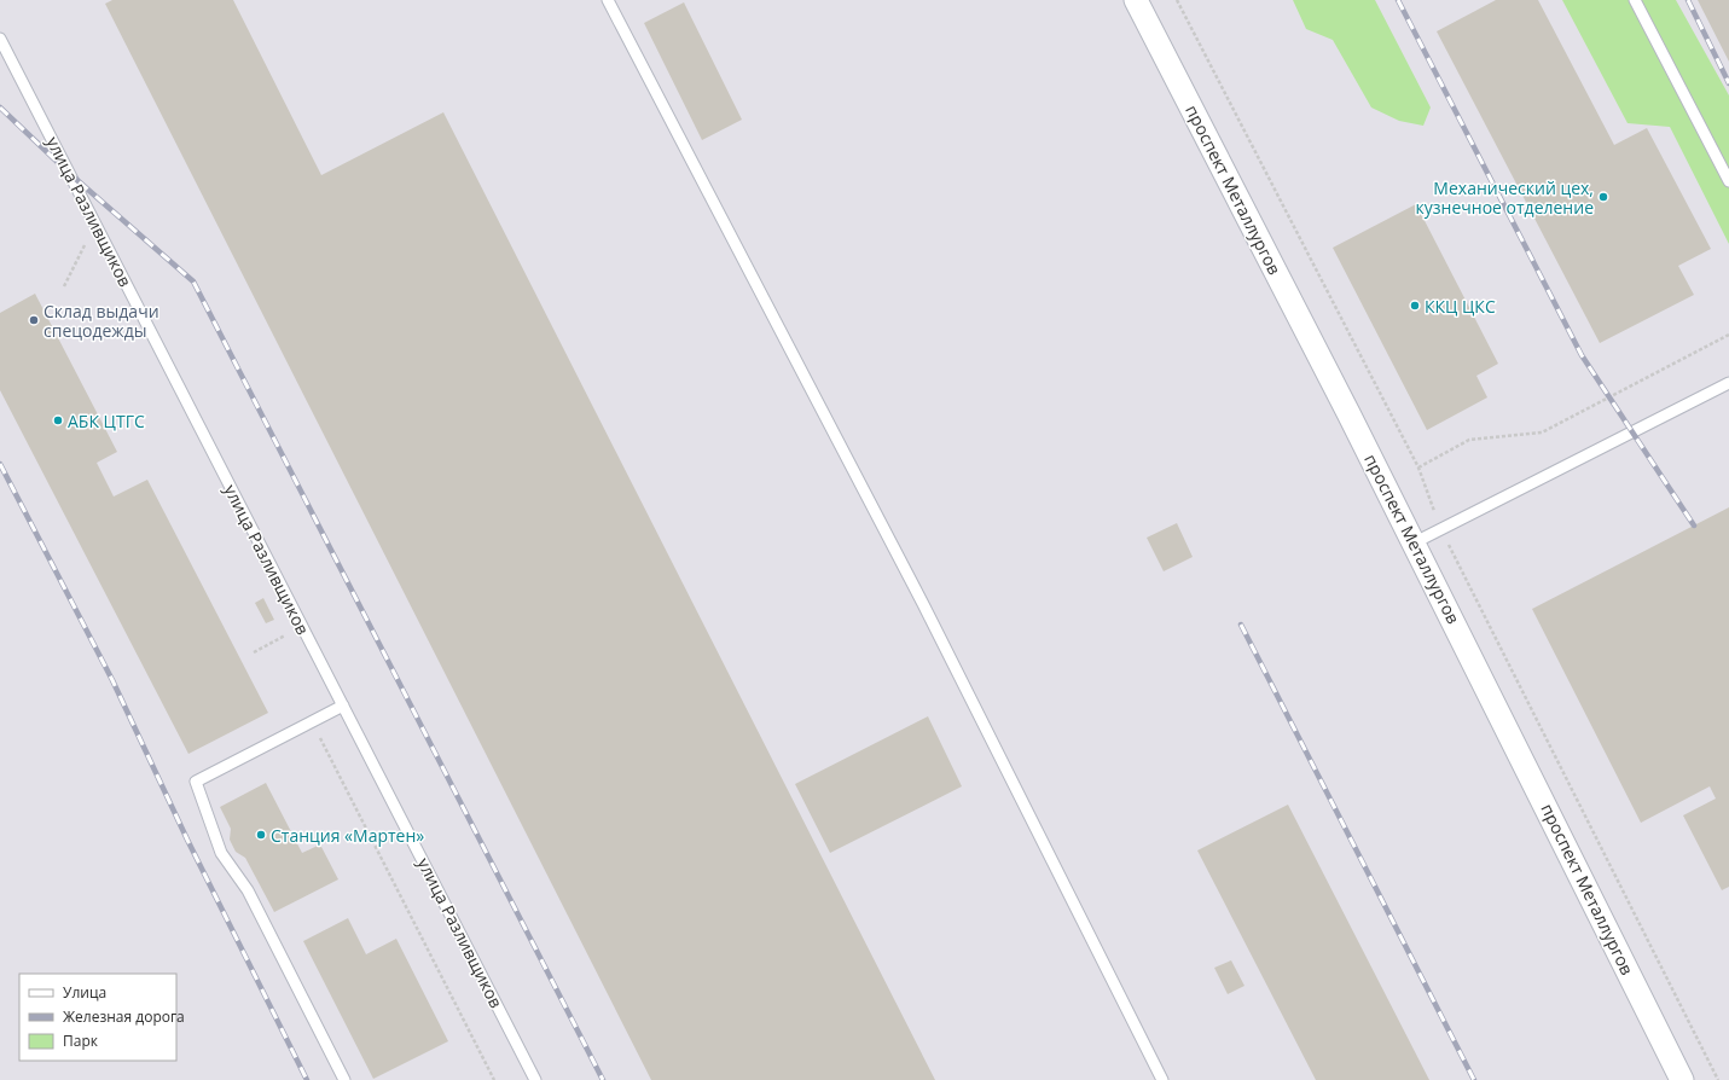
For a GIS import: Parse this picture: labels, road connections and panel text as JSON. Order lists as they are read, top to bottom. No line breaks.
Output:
{"streets":{"street":["проспект Металлургов"],"lane":["улица Разливщиков"]},"places":["Механический цех, кузнечное отделение","ККЦ ЦКС","Склад выдачи спецодежды","АБК ЦТГС","Станция «Мартен»"],"legend":["Улица","Железная дорога","Парк"]}
